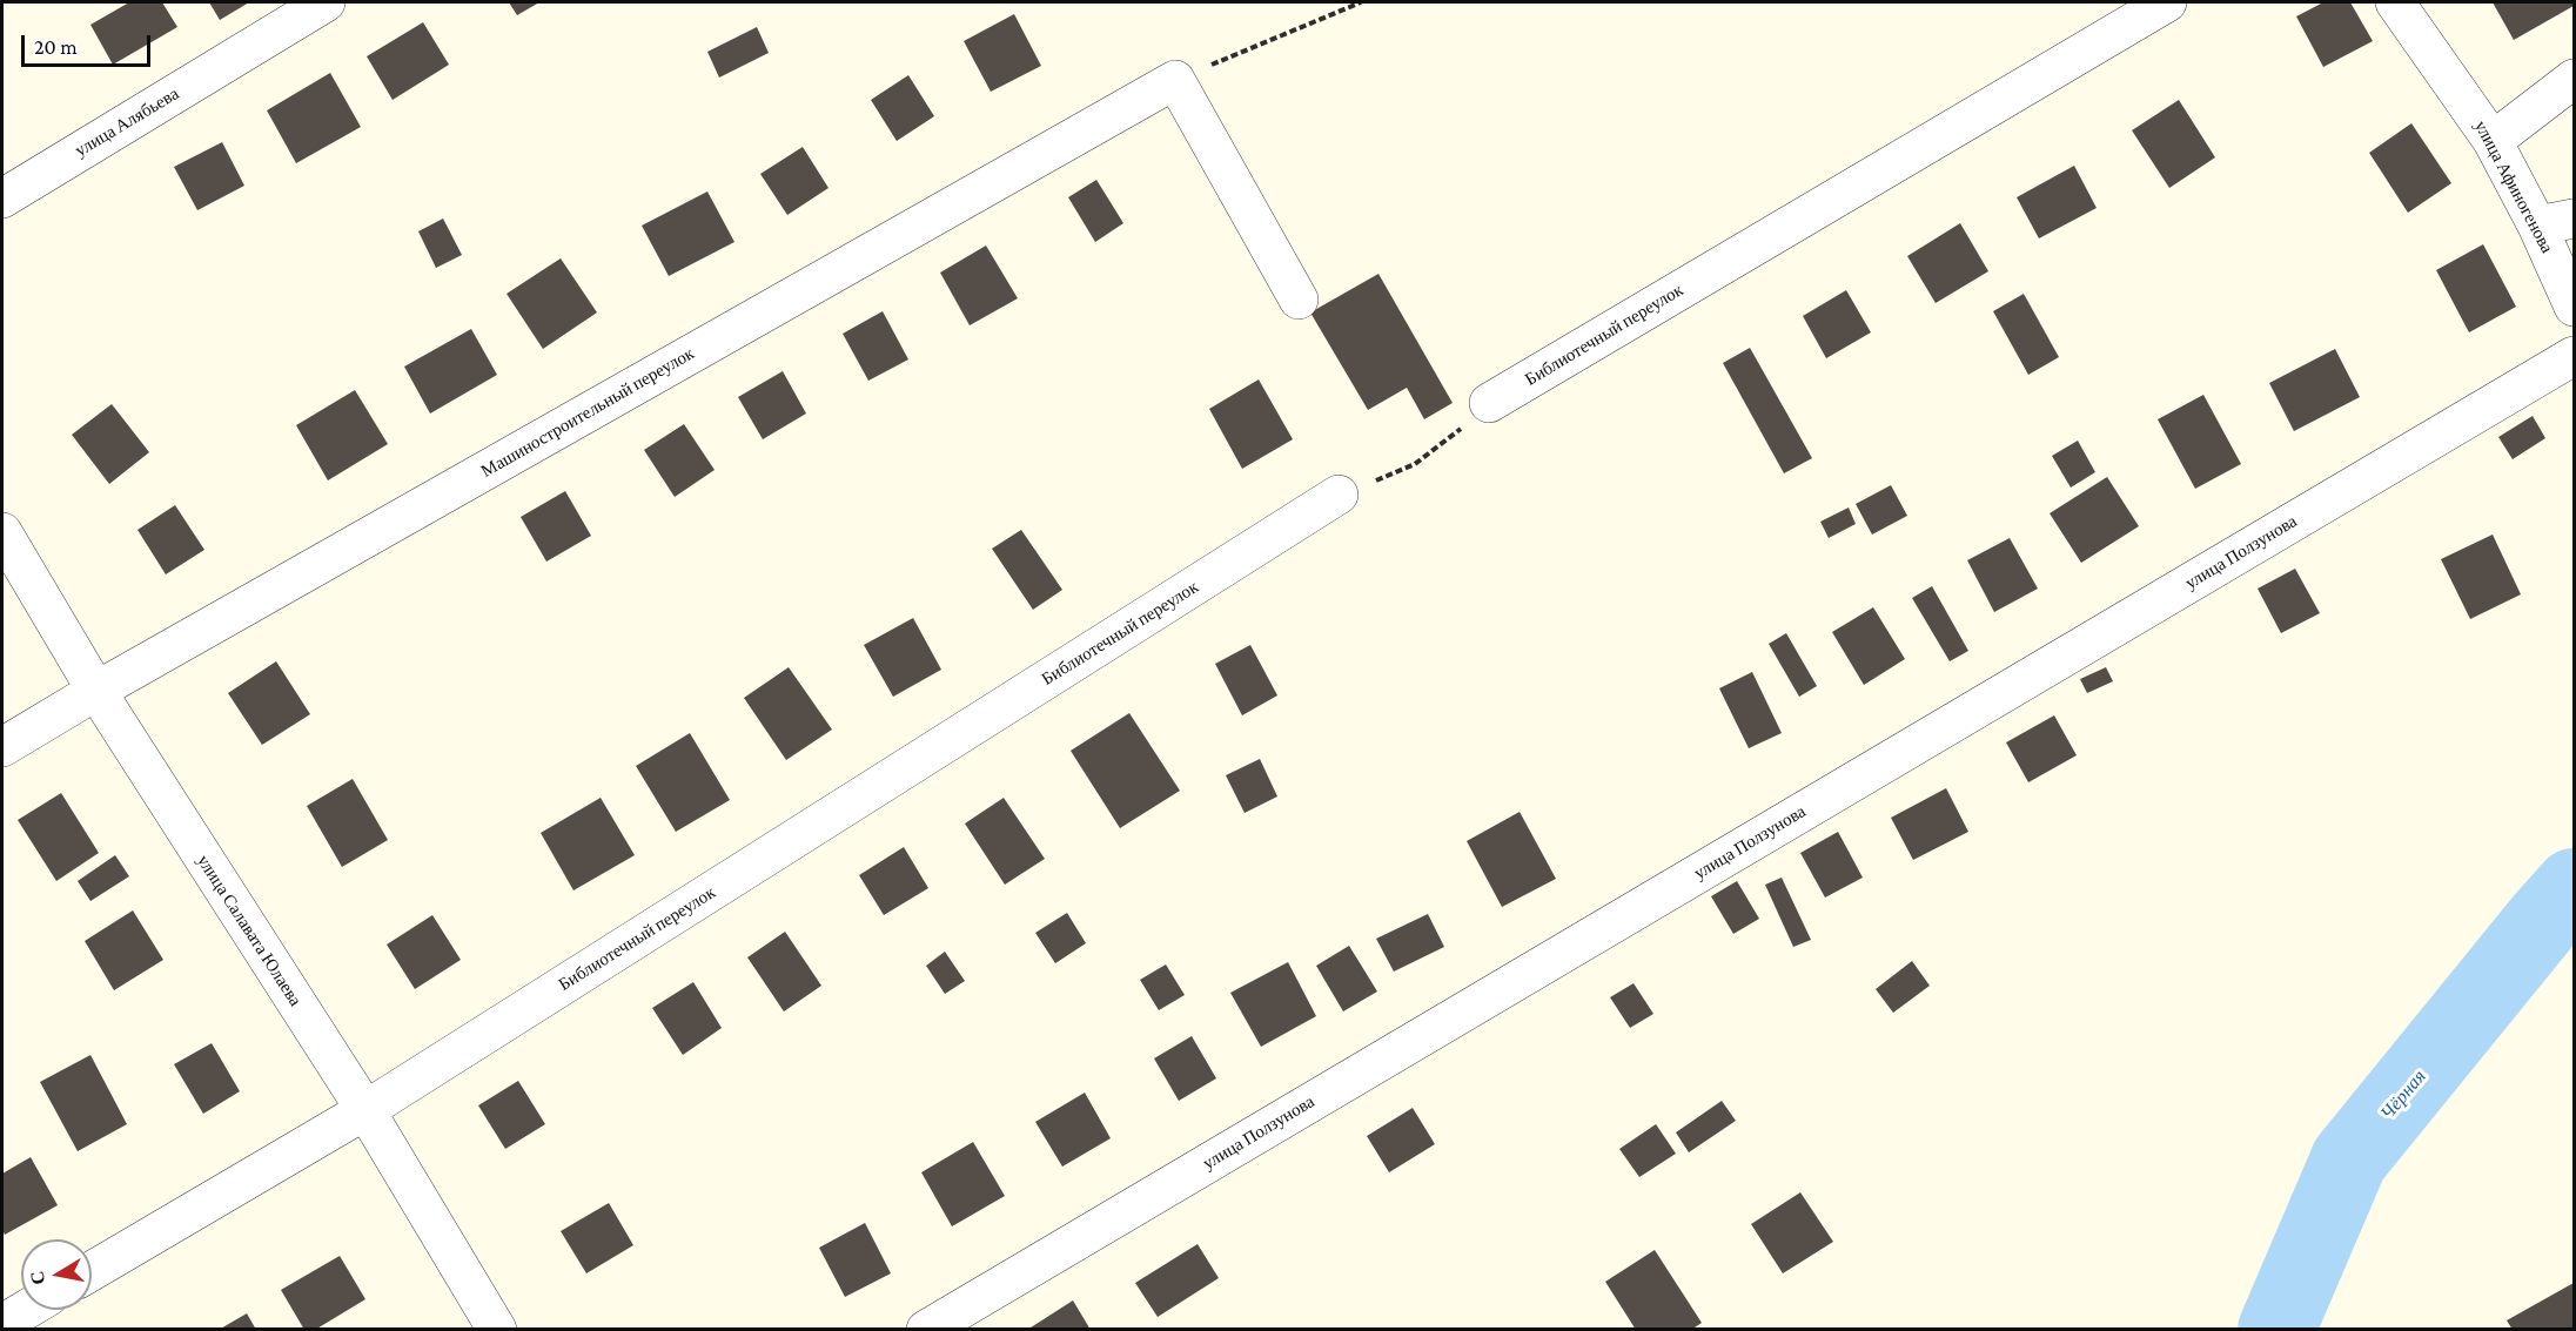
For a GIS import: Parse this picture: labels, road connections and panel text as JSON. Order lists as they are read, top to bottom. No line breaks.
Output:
{"streets":{"street":["улица Алябьева","улица Афиногенова","Библиотечный переулок","Машиностроительный переулок","улица Ползунова","улица Салавата Юлаева"]},"crossings":[["Библиотечный переулок","улица Салавата Юлаева"],["Машиностроительный переулок","улица Салавата Юлаева"]],"water":["Чёрная"],"scale_bar":"20 m","north":"left"}
